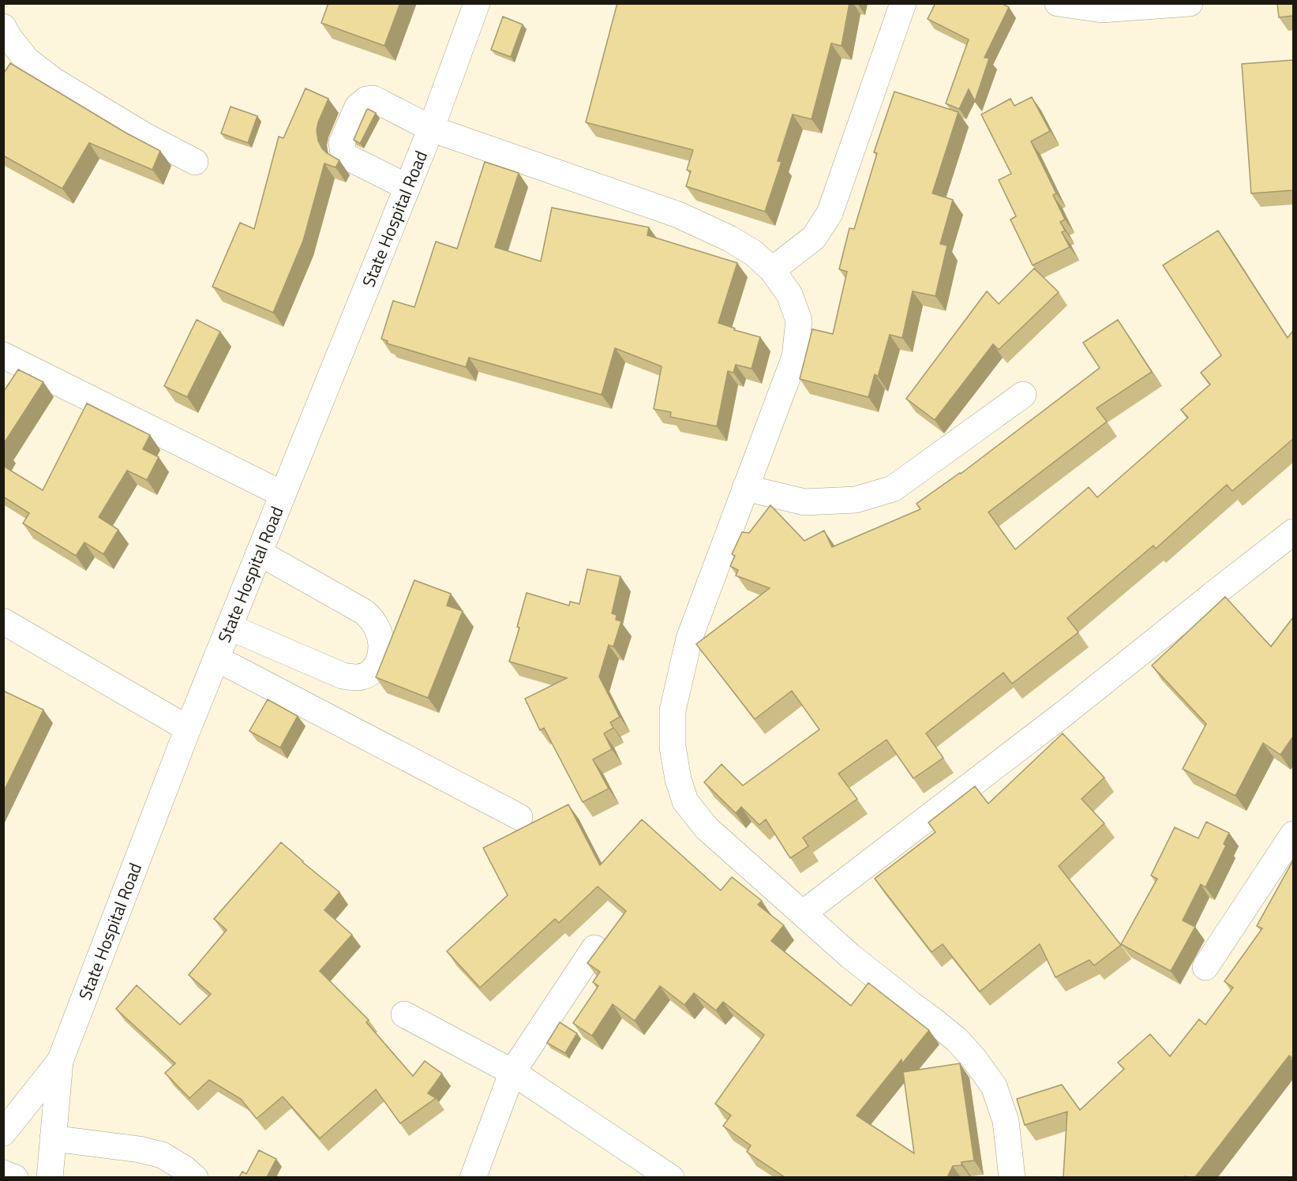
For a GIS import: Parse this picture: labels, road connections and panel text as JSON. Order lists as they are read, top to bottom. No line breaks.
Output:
{"streets":{"street":["State Hospital Road"]}}
